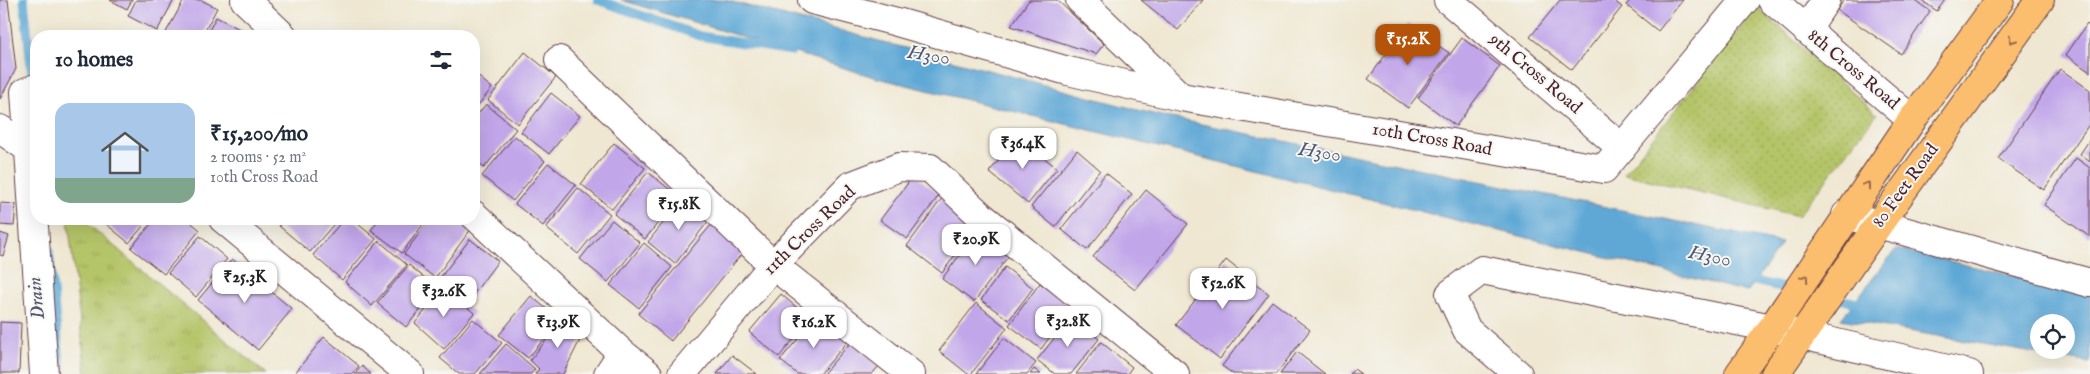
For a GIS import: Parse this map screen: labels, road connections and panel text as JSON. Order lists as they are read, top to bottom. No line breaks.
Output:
{"streets":{"main road":["80 Feet Road"],"street":["8th Cross Road","9th Cross Road","10th Cross Road","11th Cross Road"]},"crossings":[["8th Cross Road","80 Feet Road"],["9th Cross Road","10th Cross Road"]],"water":["H300","Drain"],"page":{"price":["₹15.2K","₹36.4K","₹15.8K","₹20.9K","₹25.3K","₹52.6K","₹32.6K","₹32.8K","₹13.9K","₹16.2K"],"heading":"10 homes","list":[{"name":"₹15,200/mo","note":"2 rooms · 52 m² · 10th Cross Road"}]}}
